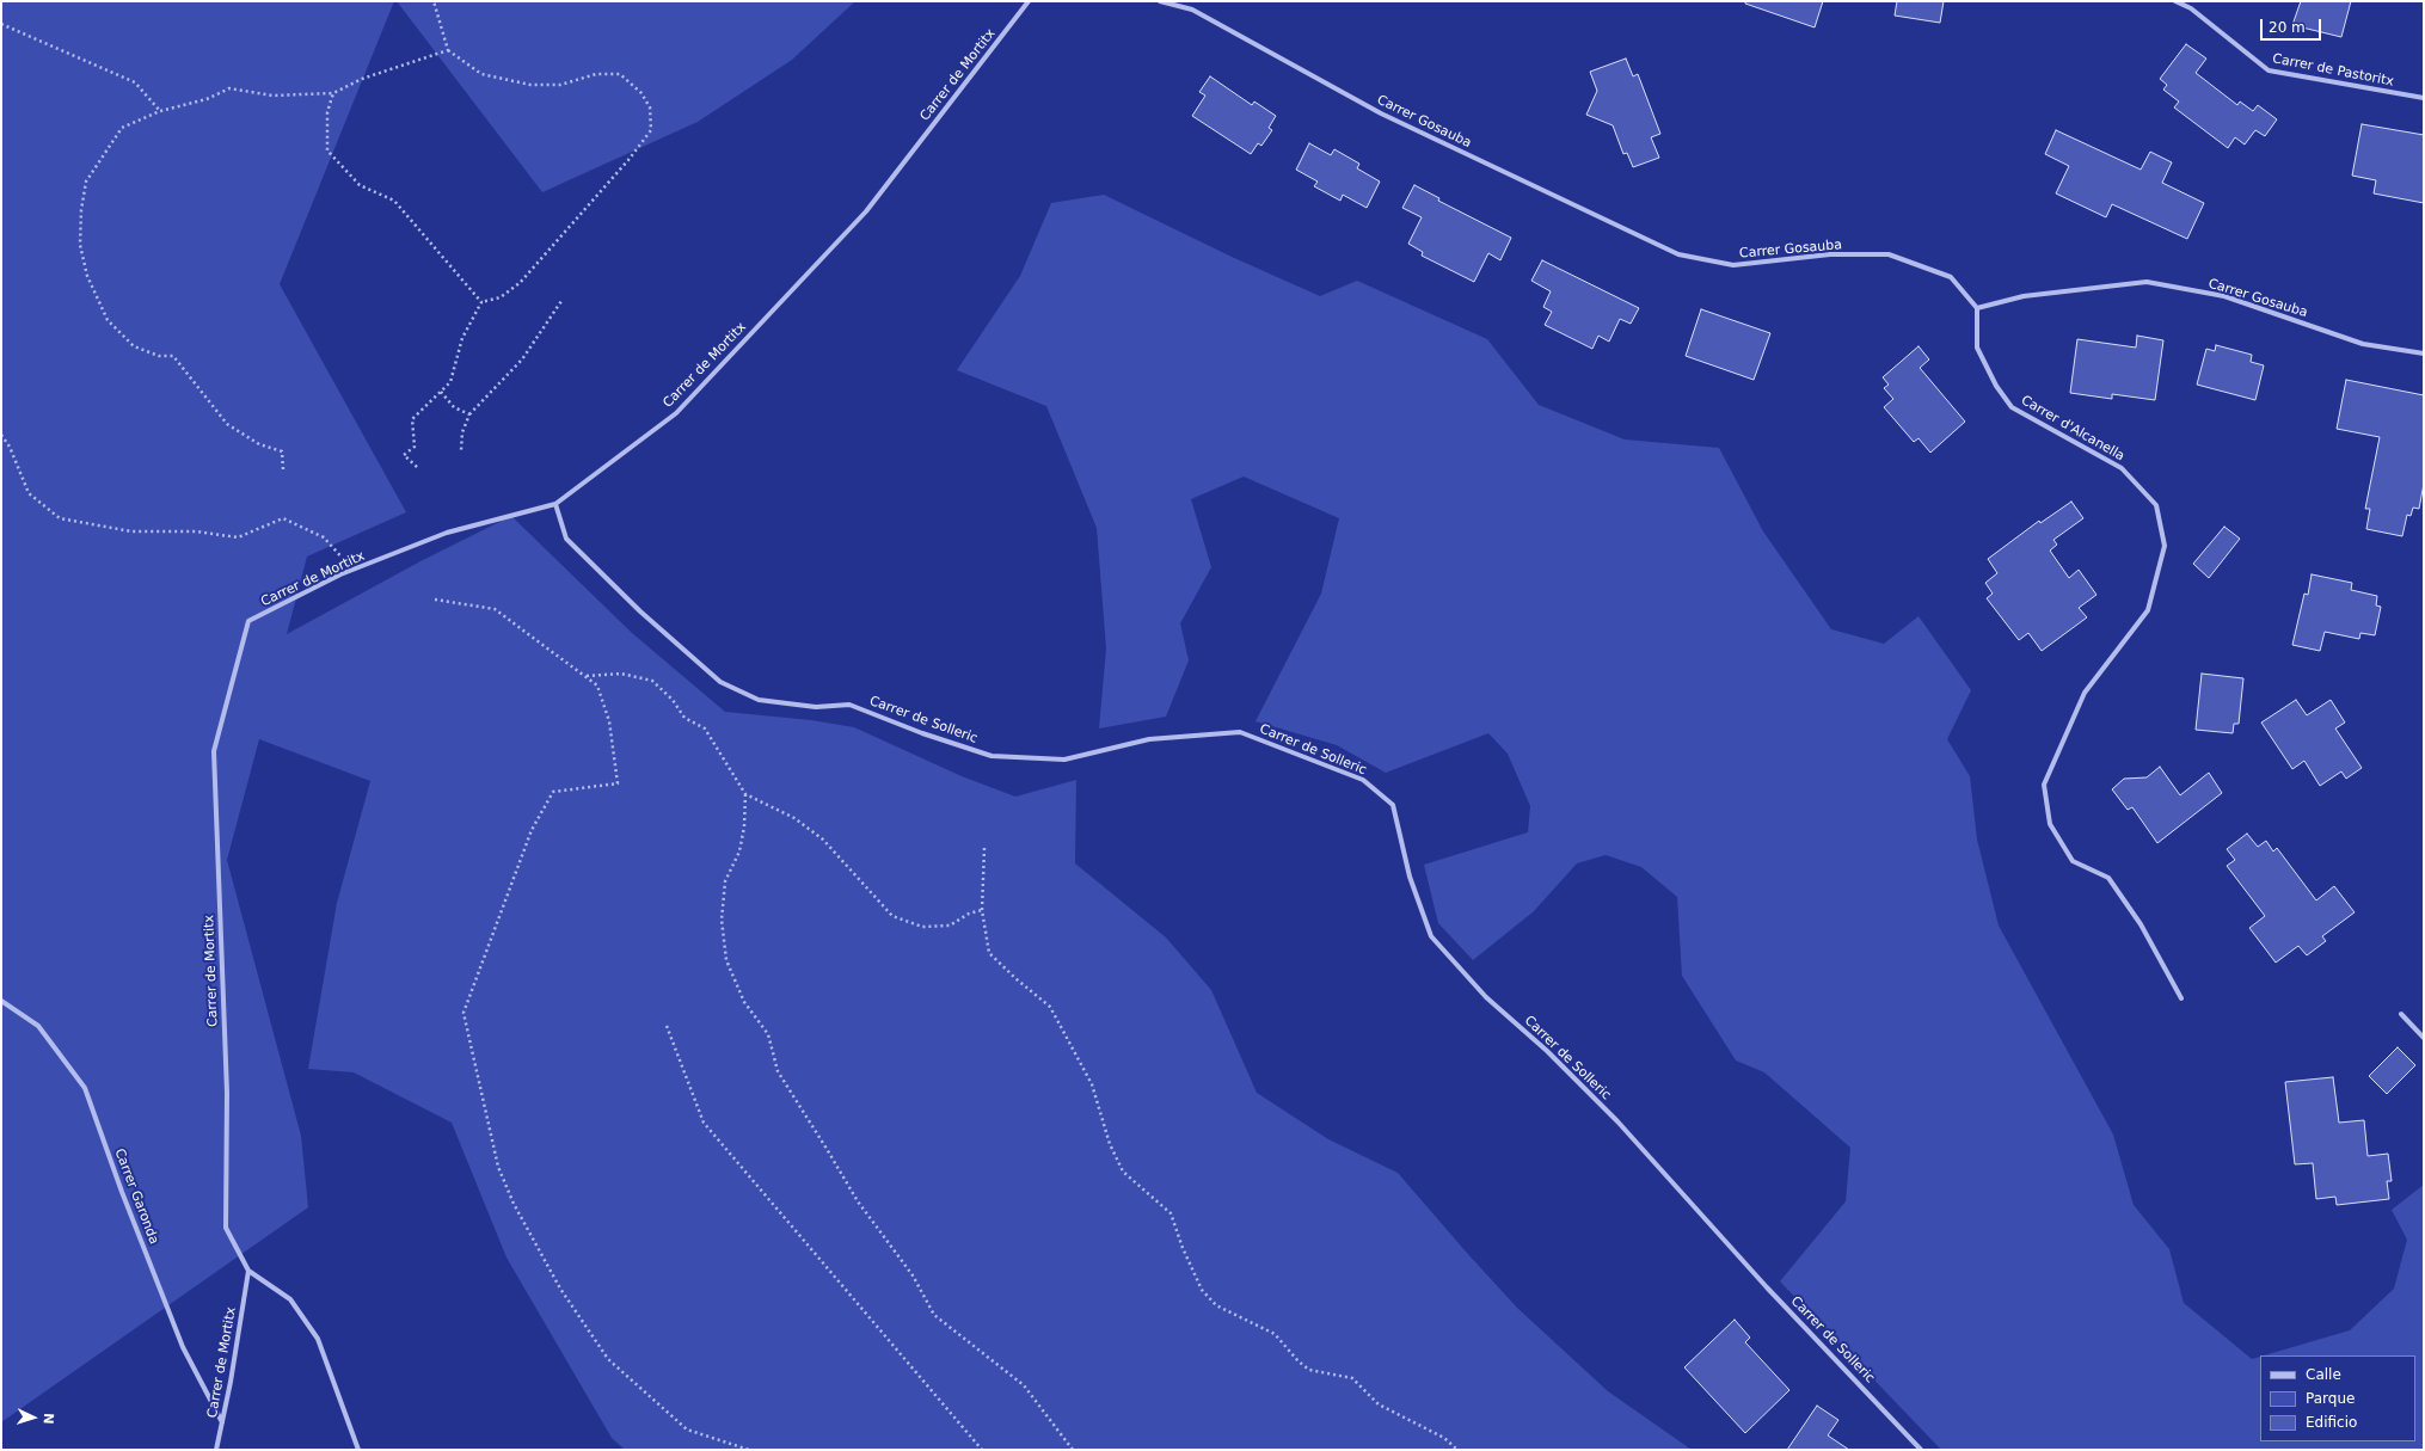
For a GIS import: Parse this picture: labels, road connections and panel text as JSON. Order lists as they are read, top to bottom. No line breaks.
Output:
{"streets":{"street":["Carrer de Pastoritx","Carrer de Mortitx","Carrer Gosauba","Carrer d'Alcanella","Carrer de Solleric","Carrer Garonda"]},"crossings":[["Carrer de Mortitx","Carrer de Solleric"],["Carrer de Mortitx","Carrer Garonda"],["Carrer Gosauba","Carrer d'Alcanella"]],"legend":["Calle","Parque","Edificio"],"scale_bar":"20 m","north":"right"}
